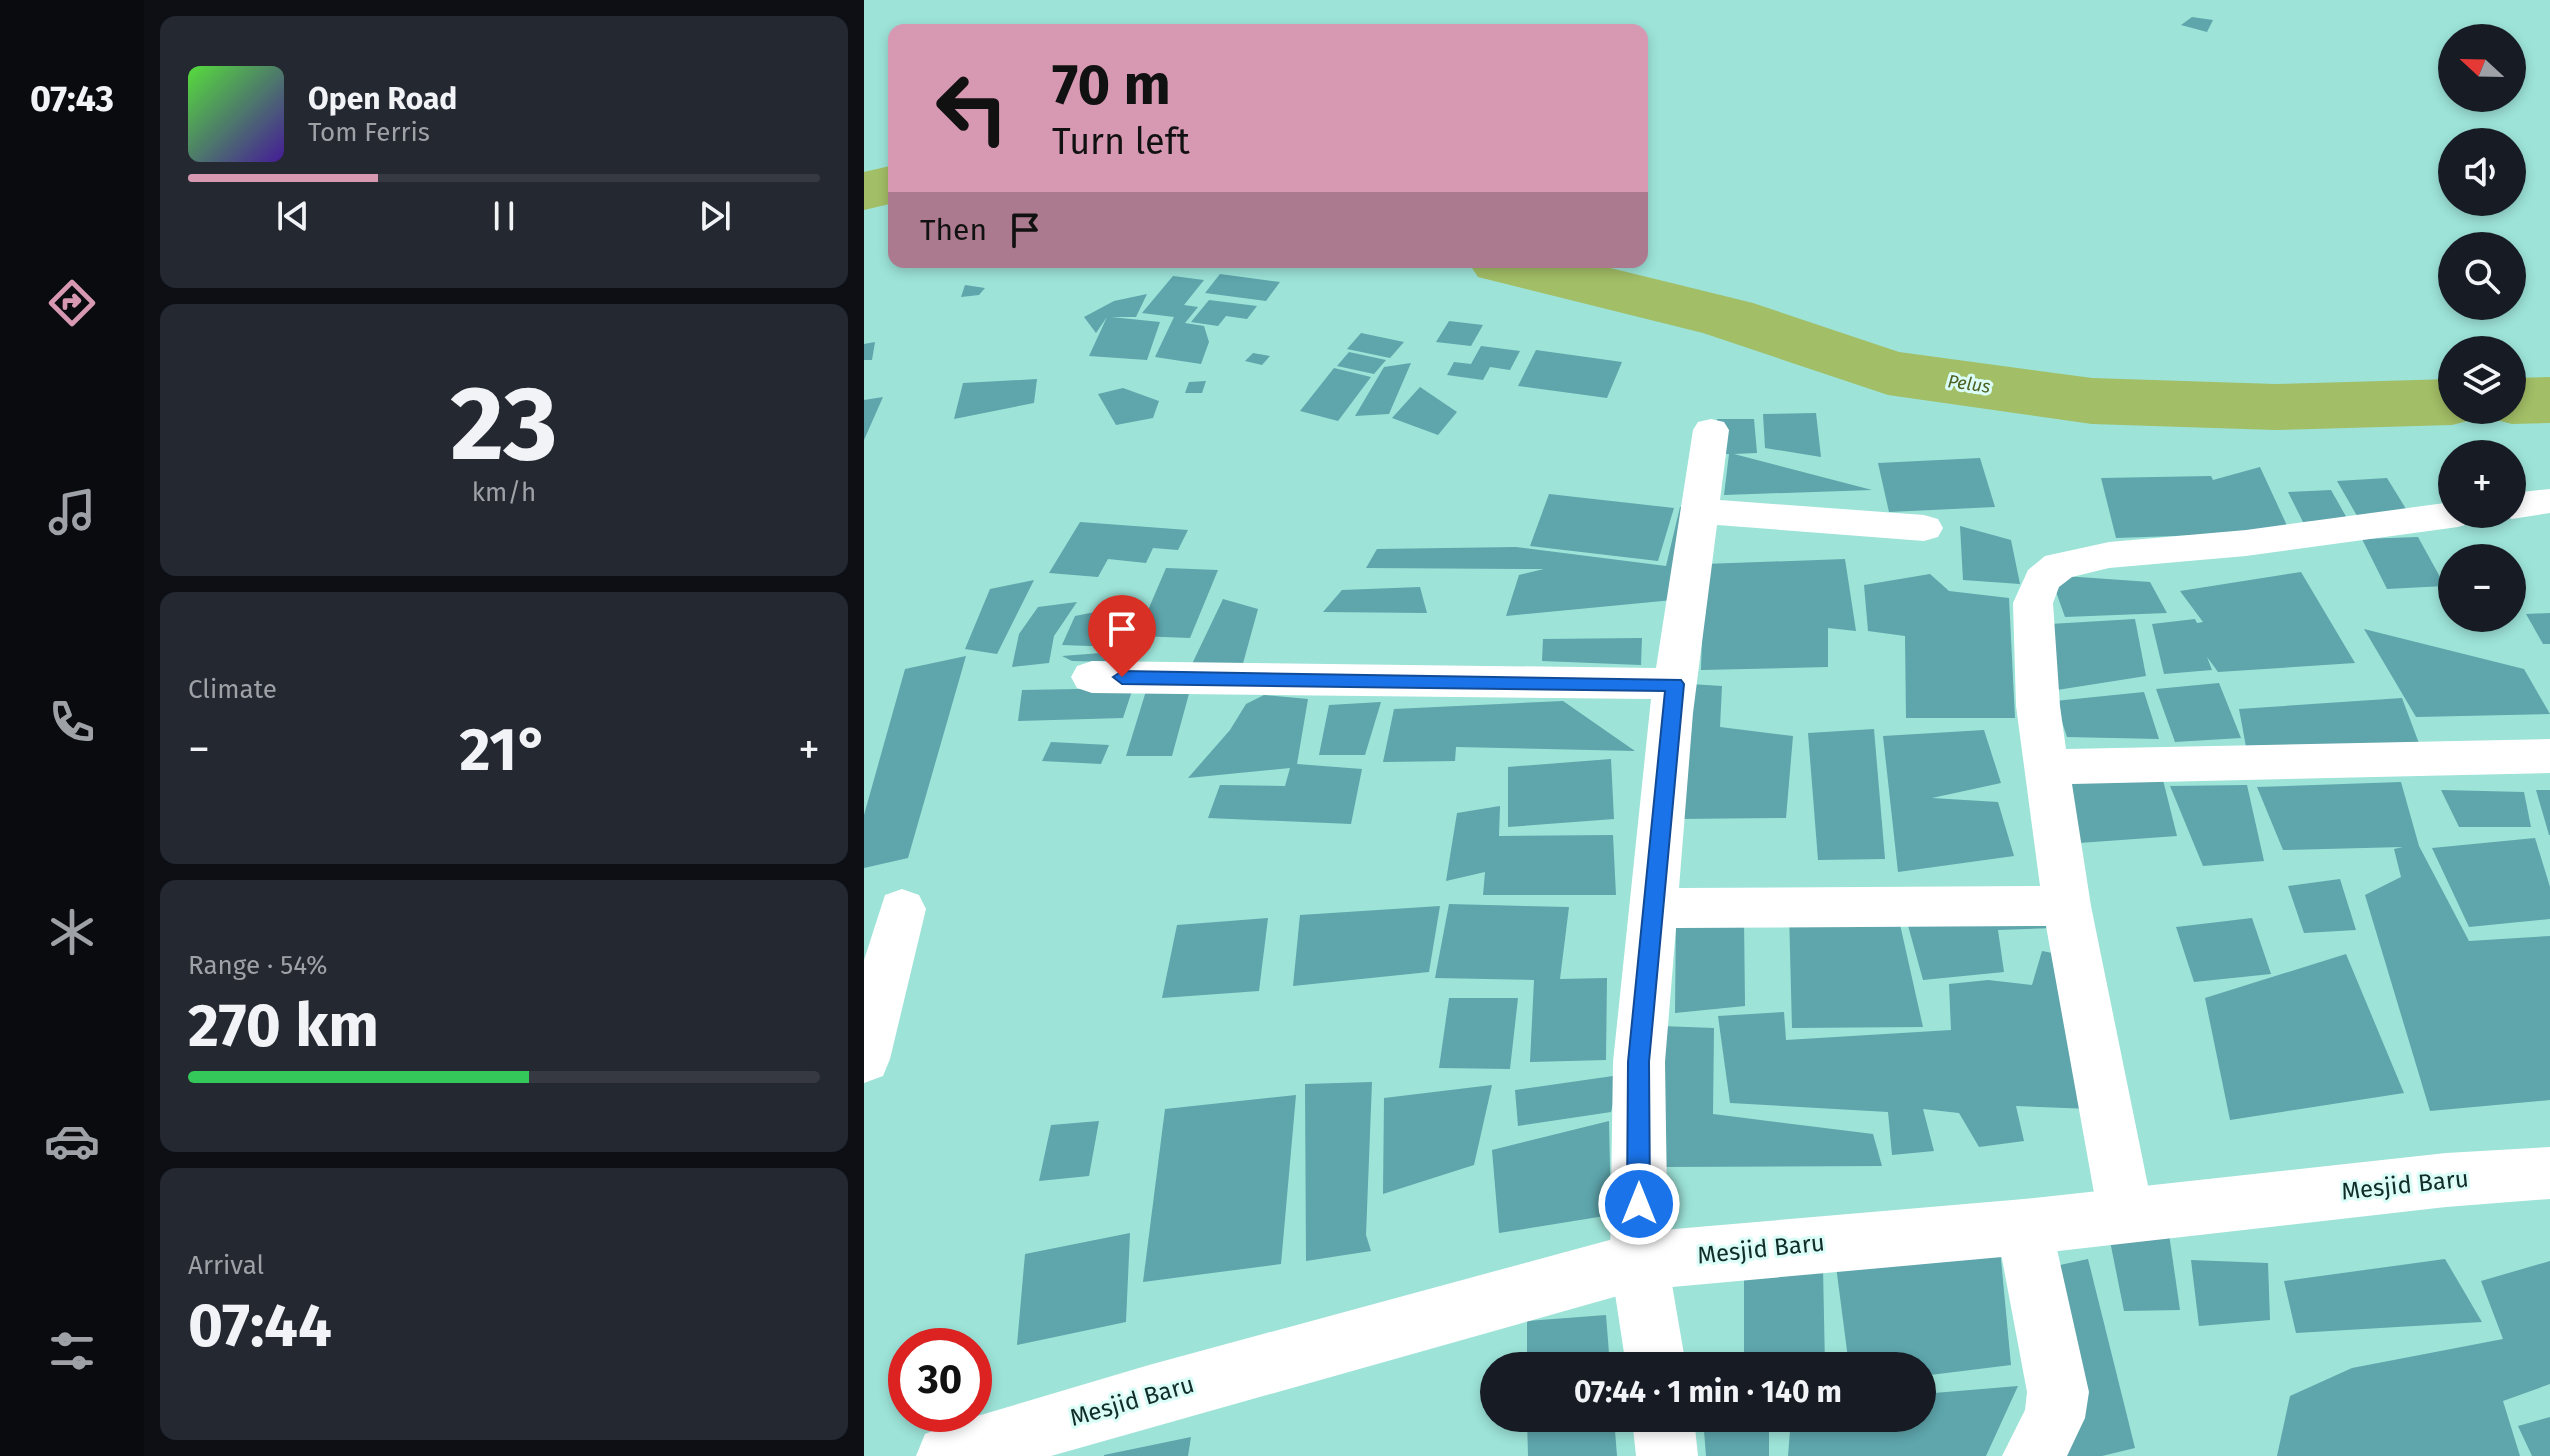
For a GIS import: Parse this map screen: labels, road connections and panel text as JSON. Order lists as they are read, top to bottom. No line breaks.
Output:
{"streets":{"street":["Mesjid Baru"]},"water":["Pelus"],"north":"left","page":{"tabs":"07:43","map_buttons":["+","−"],"turn":["70 m","Turn left"],"song":["Open Road","Tom Ferris"],"then":"Then","tile":[["23","km/h"],"Climate",["Range · 54%","270 km"],["Arrival","07:44"]],"heat":["−","21°","+"],"limit":"30","trip":"07:44 · 1 min · 140 m"}}
